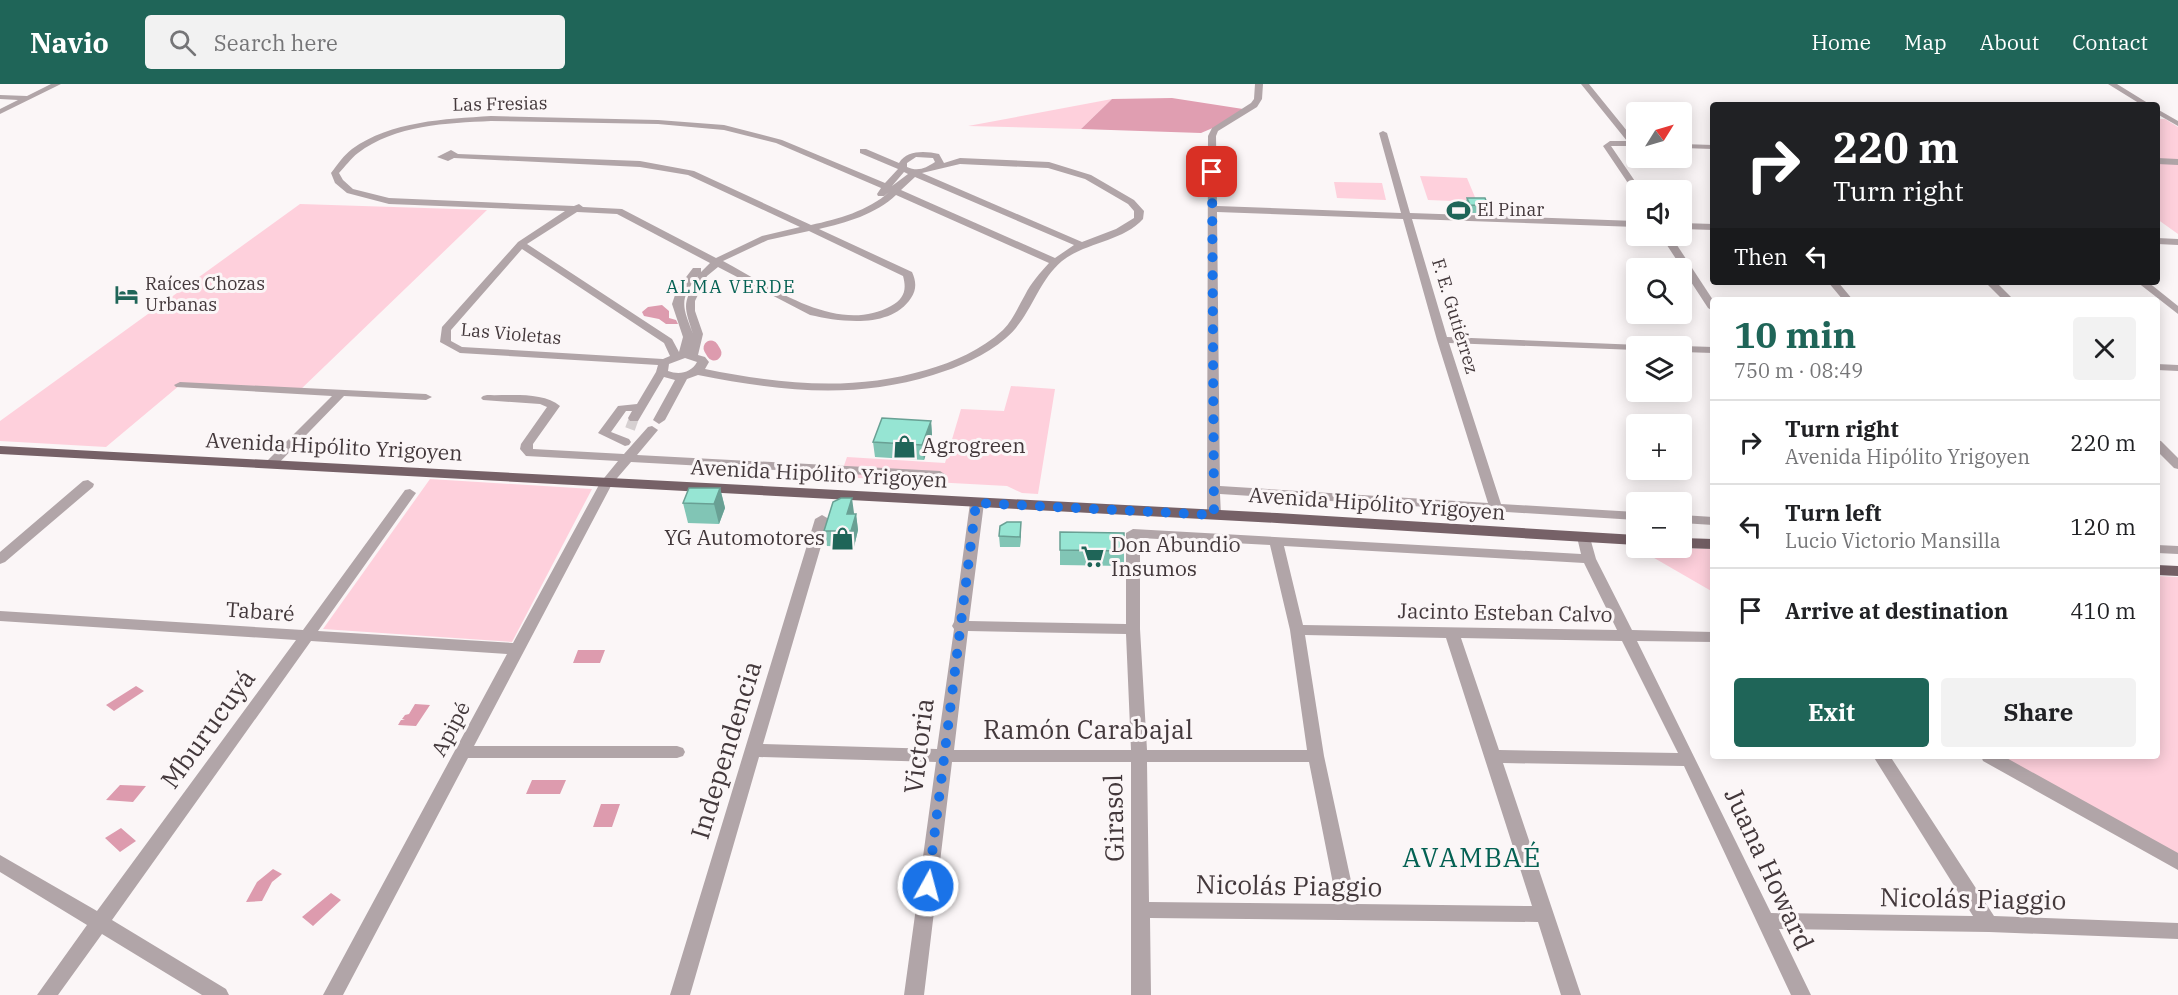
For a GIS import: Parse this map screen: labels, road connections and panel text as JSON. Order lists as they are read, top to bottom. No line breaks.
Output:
{"streets":{"main road":["Avenida Hipólito Yrigoyen"],"street":["Las Fresias","F. E. Gutiérrez","Las Violetas","Tabaré","Jacinto Esteban Calvo","Mburucuyá","Apipé","Ramón Carabajal","Victoria","Independencia","Girasol","Juana Howard","Nicolás Piaggio"]},"crossings":[["Las Fresias","Las Violetas"],["Avenida Hipólito Yrigoyen","Apipé"],["Avenida Hipólito Yrigoyen","Victoria"],["Avenida Hipólito Yrigoyen","Girasol"],["Avenida Hipólito Yrigoyen","Juana Howard"],["Tabaré","Mburucuyá"],["Tabaré","Apipé"],["Jacinto Esteban Calvo","Juana Howard"],["Ramón Carabajal","Victoria"],["Ramón Carabajal","Independencia"],["Ramón Carabajal","Girasol"],["Girasol","Nicolás Piaggio"],["Juana Howard","Nicolás Piaggio"]],"districts":["ALMA VERDE","AVAMBAÉ"],"places":{"sports":["El Pinar"],"hotel":["Raíces Chozas Urbanas"],"shop":["Agrogreen","YG Automotores"],"supermarket":["Don Abundio Insumos"]},"north":"top right","page":{"header":"Navio","search":"Search here","nav":["Home","Map","About","Contact"],"map_buttons":["+","−"],"turn":["220 m","Turn right"],"then":"Then","heading":["10 min","750 m · 08:49"],"list":[{"name":"Turn right","note":"Avenida Hipólito Yrigoyen","value":"220 m"},{"name":"Turn left","note":"Lucio Victorio Mansilla","value":"120 m"},{"name":"Arrive at destination","value":"410 m"}],"buttons":["Exit","Share"]}}
